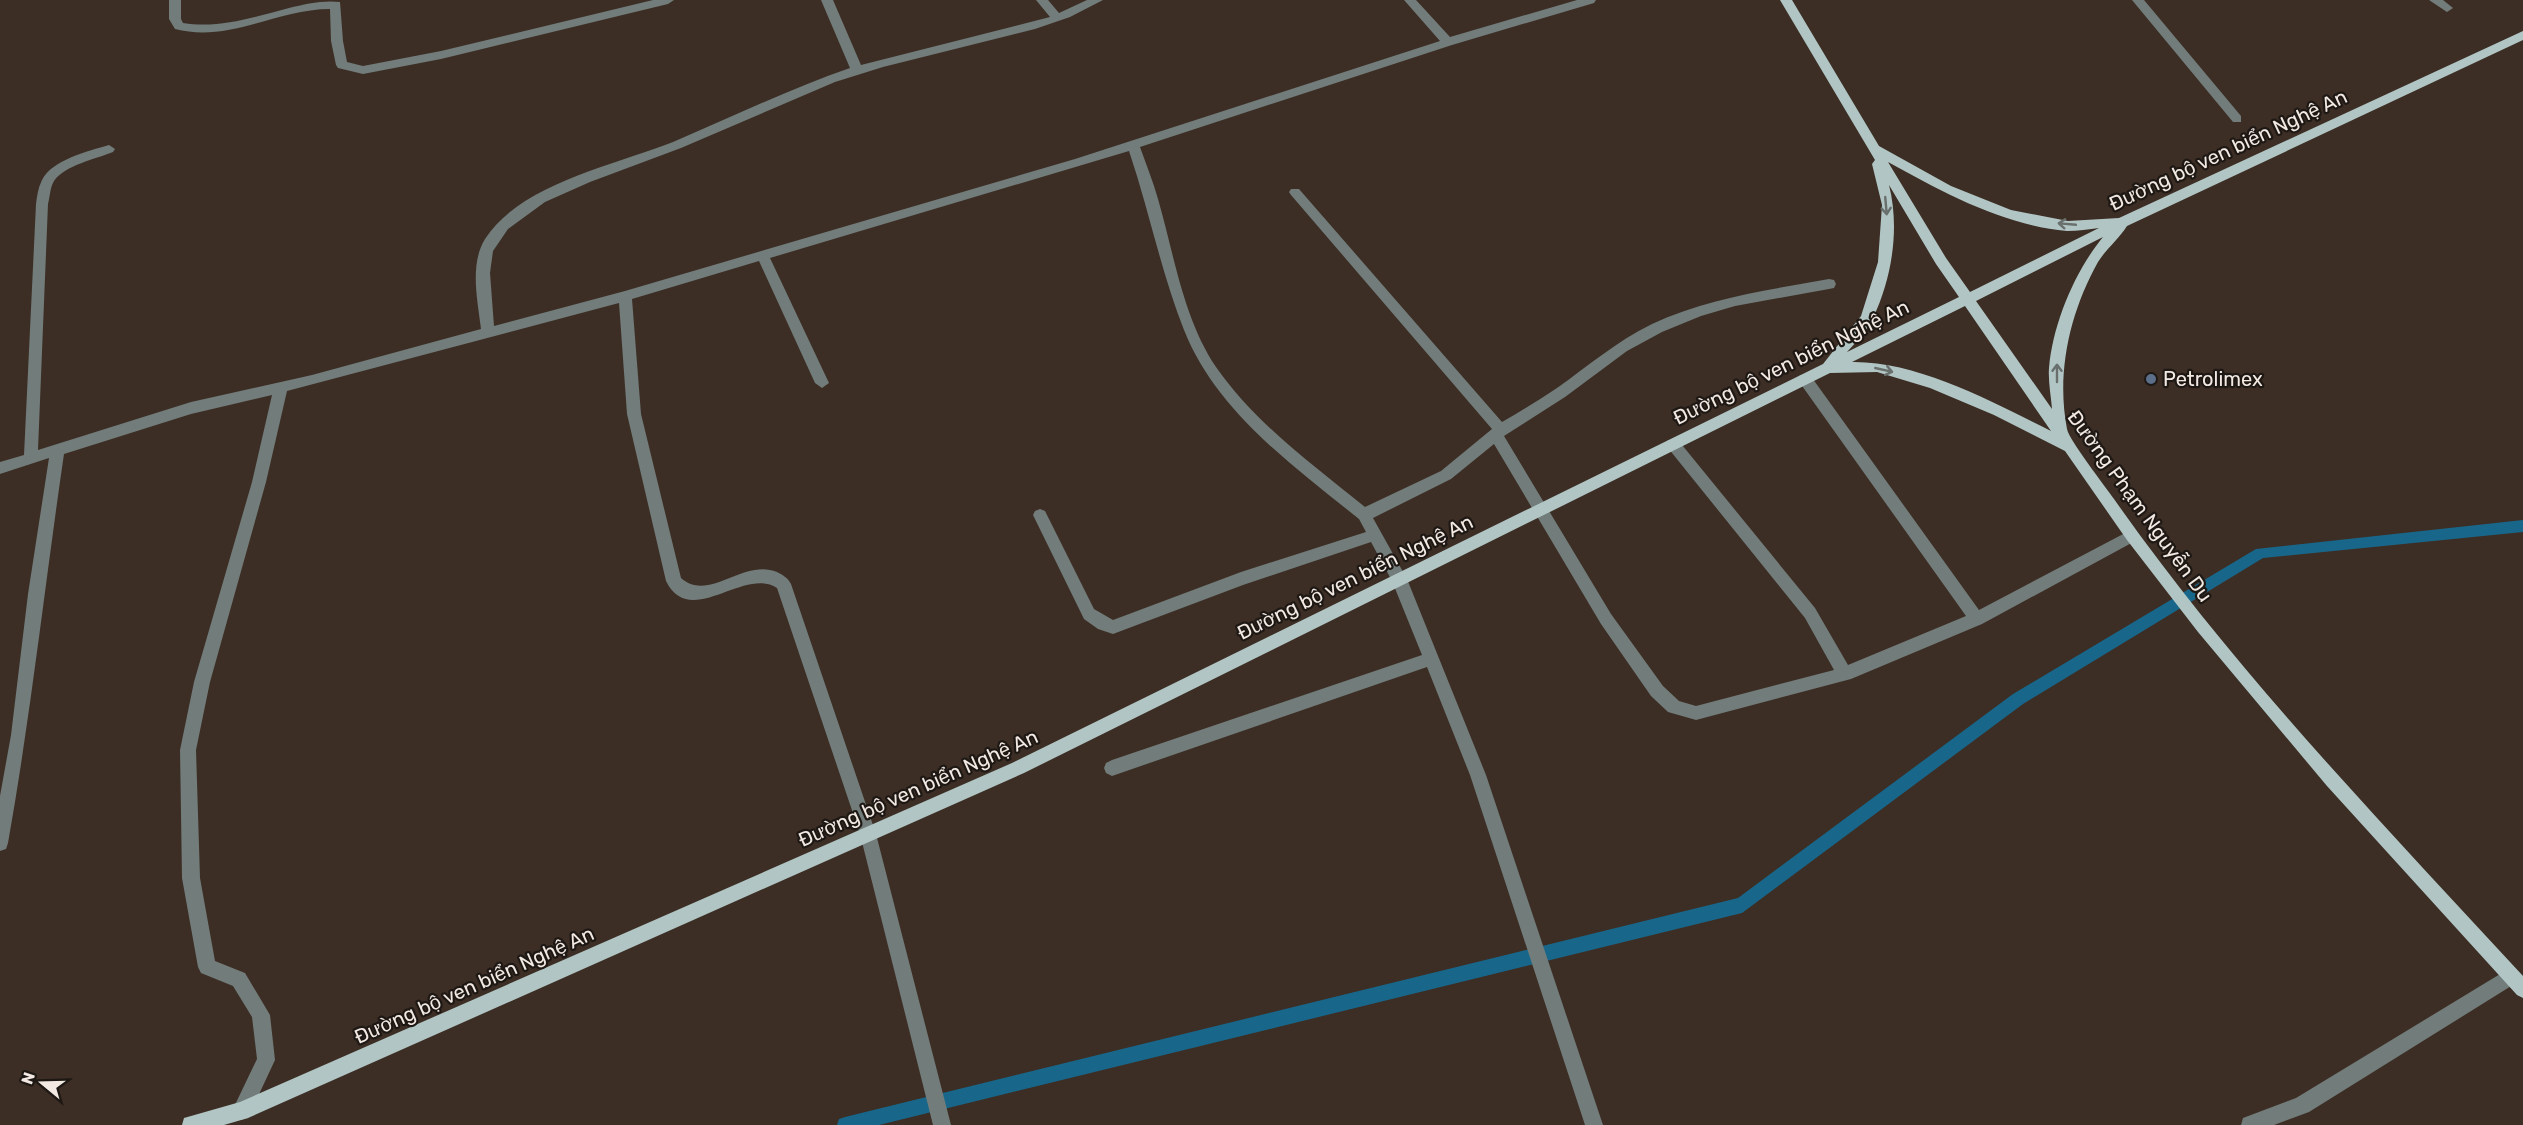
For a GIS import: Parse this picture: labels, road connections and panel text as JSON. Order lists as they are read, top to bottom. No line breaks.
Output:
{"streets":{"main road":["Đường bộ ven biển Nghệ An","Đường Phạm Nguyễn Du"]},"crossings":[["Đường bộ ven biển Nghệ An","Đường Phạm Nguyễn Du"]],"places":["Petrolimex"],"north":"left"}
